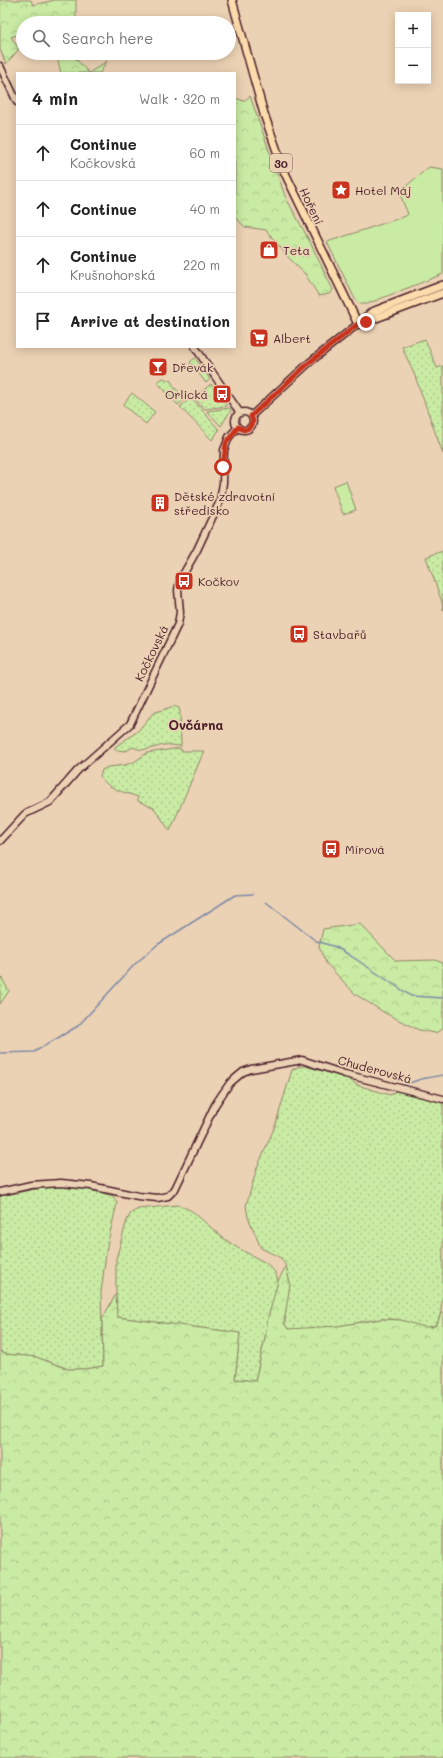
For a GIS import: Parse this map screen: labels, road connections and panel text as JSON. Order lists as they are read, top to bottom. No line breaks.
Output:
{"streets":{"main road":["30","Hoření"],"street":["Kočkovská","Chuderovská"]},"districts":["Ovčárna"],"places":{"place":["Hotel Máj"],"shop":["Teta"],"supermarket":["Albert"],"bar":["Dřevák"],"bus stop":["Orlická","Kočkov","Stavbařů","Mírová"],"building":["Dětské zdravotní středisko"]},"page":{"map_buttons":["+","−"],"search":"Search here","heading":["4 min","Walk · 320 m"],"list":[["Continue","Kočkovská","60 m"],["Continue","40 m"],["Continue","Krušnohorská","220 m"],"Arrive at destination"]}}
